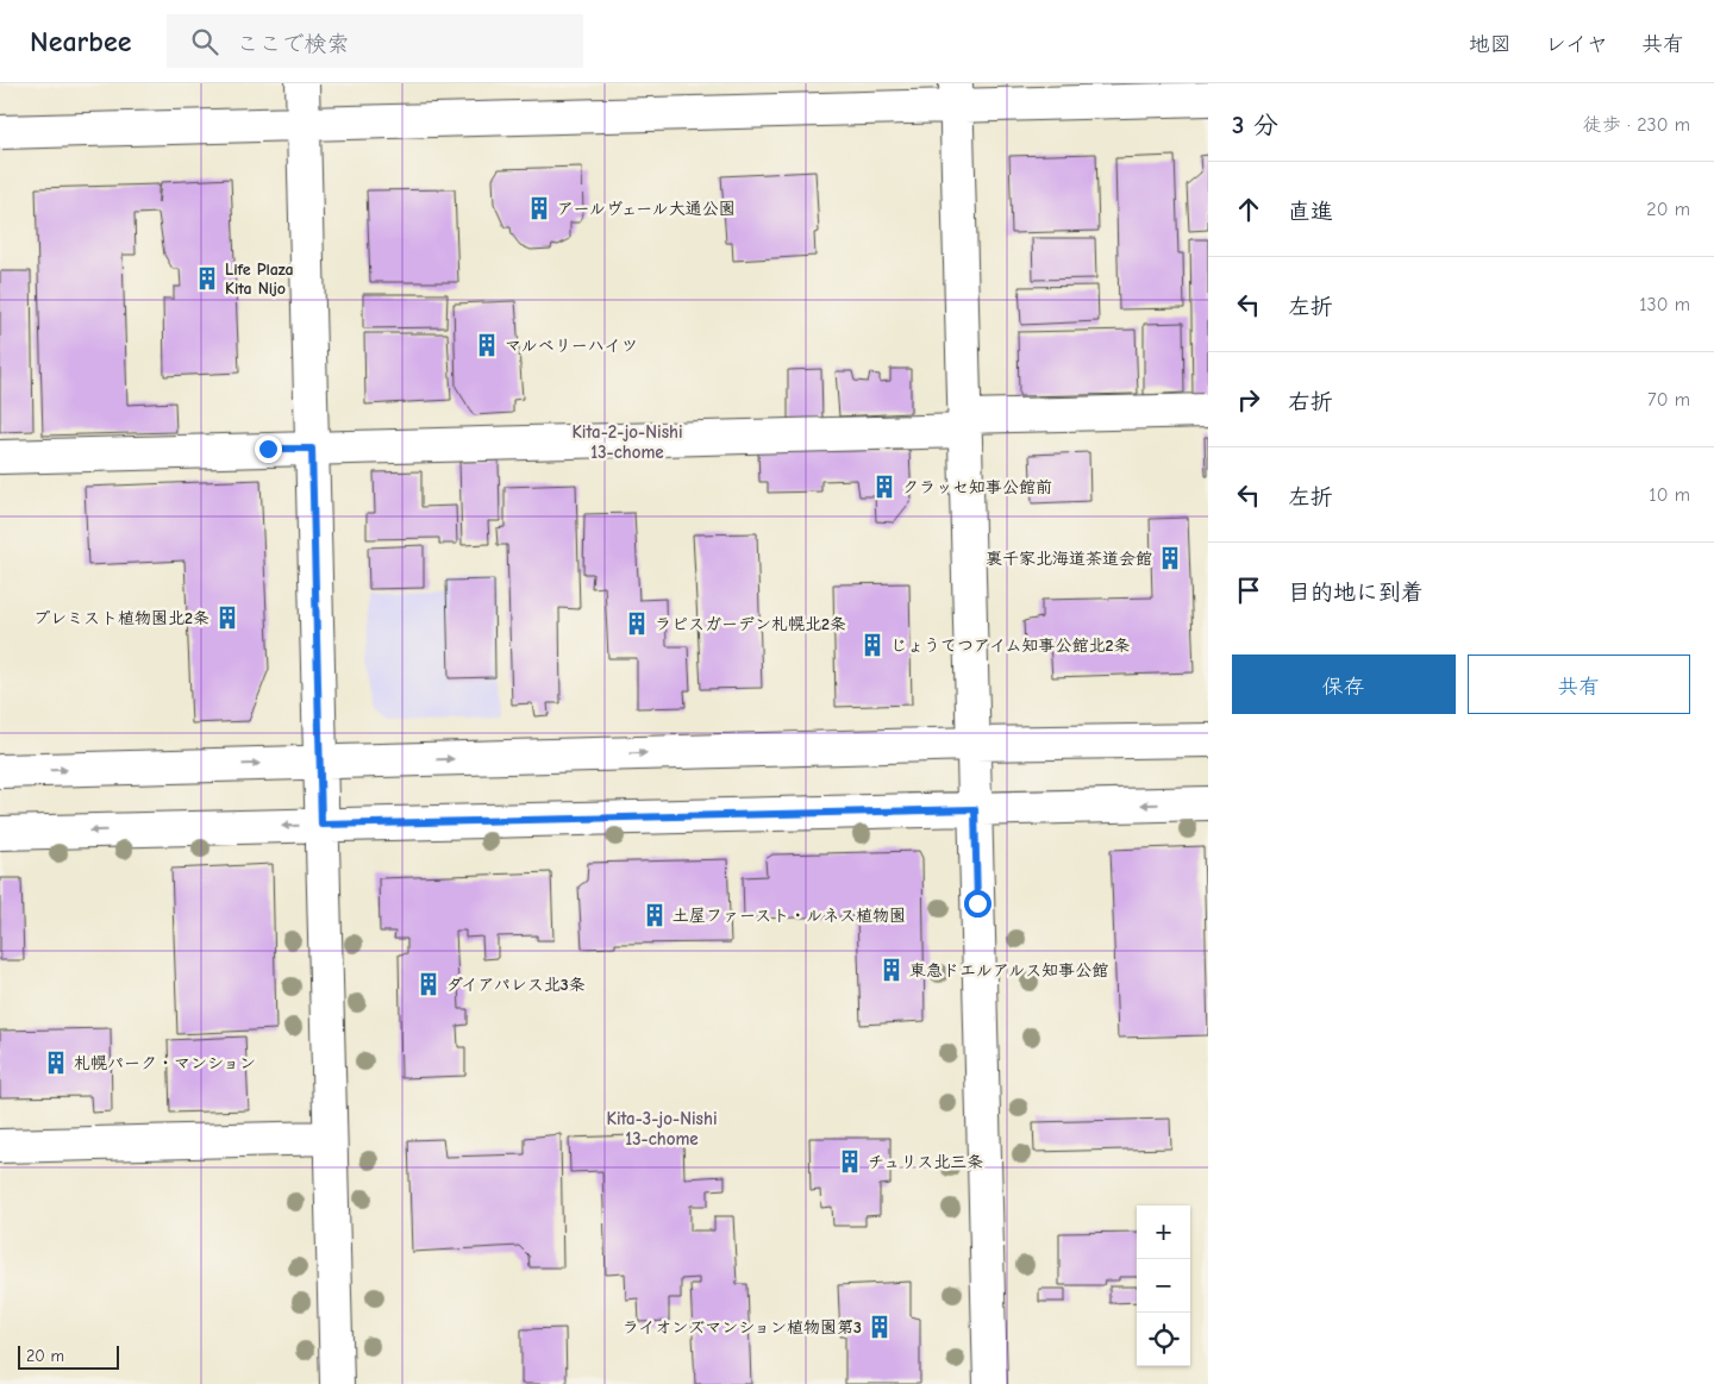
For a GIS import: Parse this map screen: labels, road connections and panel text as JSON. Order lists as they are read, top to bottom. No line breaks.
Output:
{"districts":["Kita-2-jo-Nishi 13-chome","Kita-3-jo-Nishi 13-chome"],"places":{"building":["アールヴェール大通公園","Life Plaza Kita Nijo","マルベリーハイツ","クラッセ知事公館前","裏千家北海道茶道会館","プレミスト植物園北2条","ラピスガーデン札幌北2条","じょうてつアイム知事公館北2条","土屋ファースト・ルネス植物園","東急ドエルアルス知事公館","ダイアパレス北3条","札幌パーク・マンション","チュリス北三条","ライオンズマンション植物園第3"]},"scale_bar":"20 m","page":{"header":"Nearbee","search":"ここで検索","nav":["地図","レイヤ","共有"],"heading":["3 分","徒歩 · 230 m"],"list":[["直進","20 m"],["左折","130 m"],["右折","70 m"],["左折","10 m"],"目的地に到着"],"buttons":["保存","共有"],"map_buttons":["+","−"],"scale":"20 m"}}
